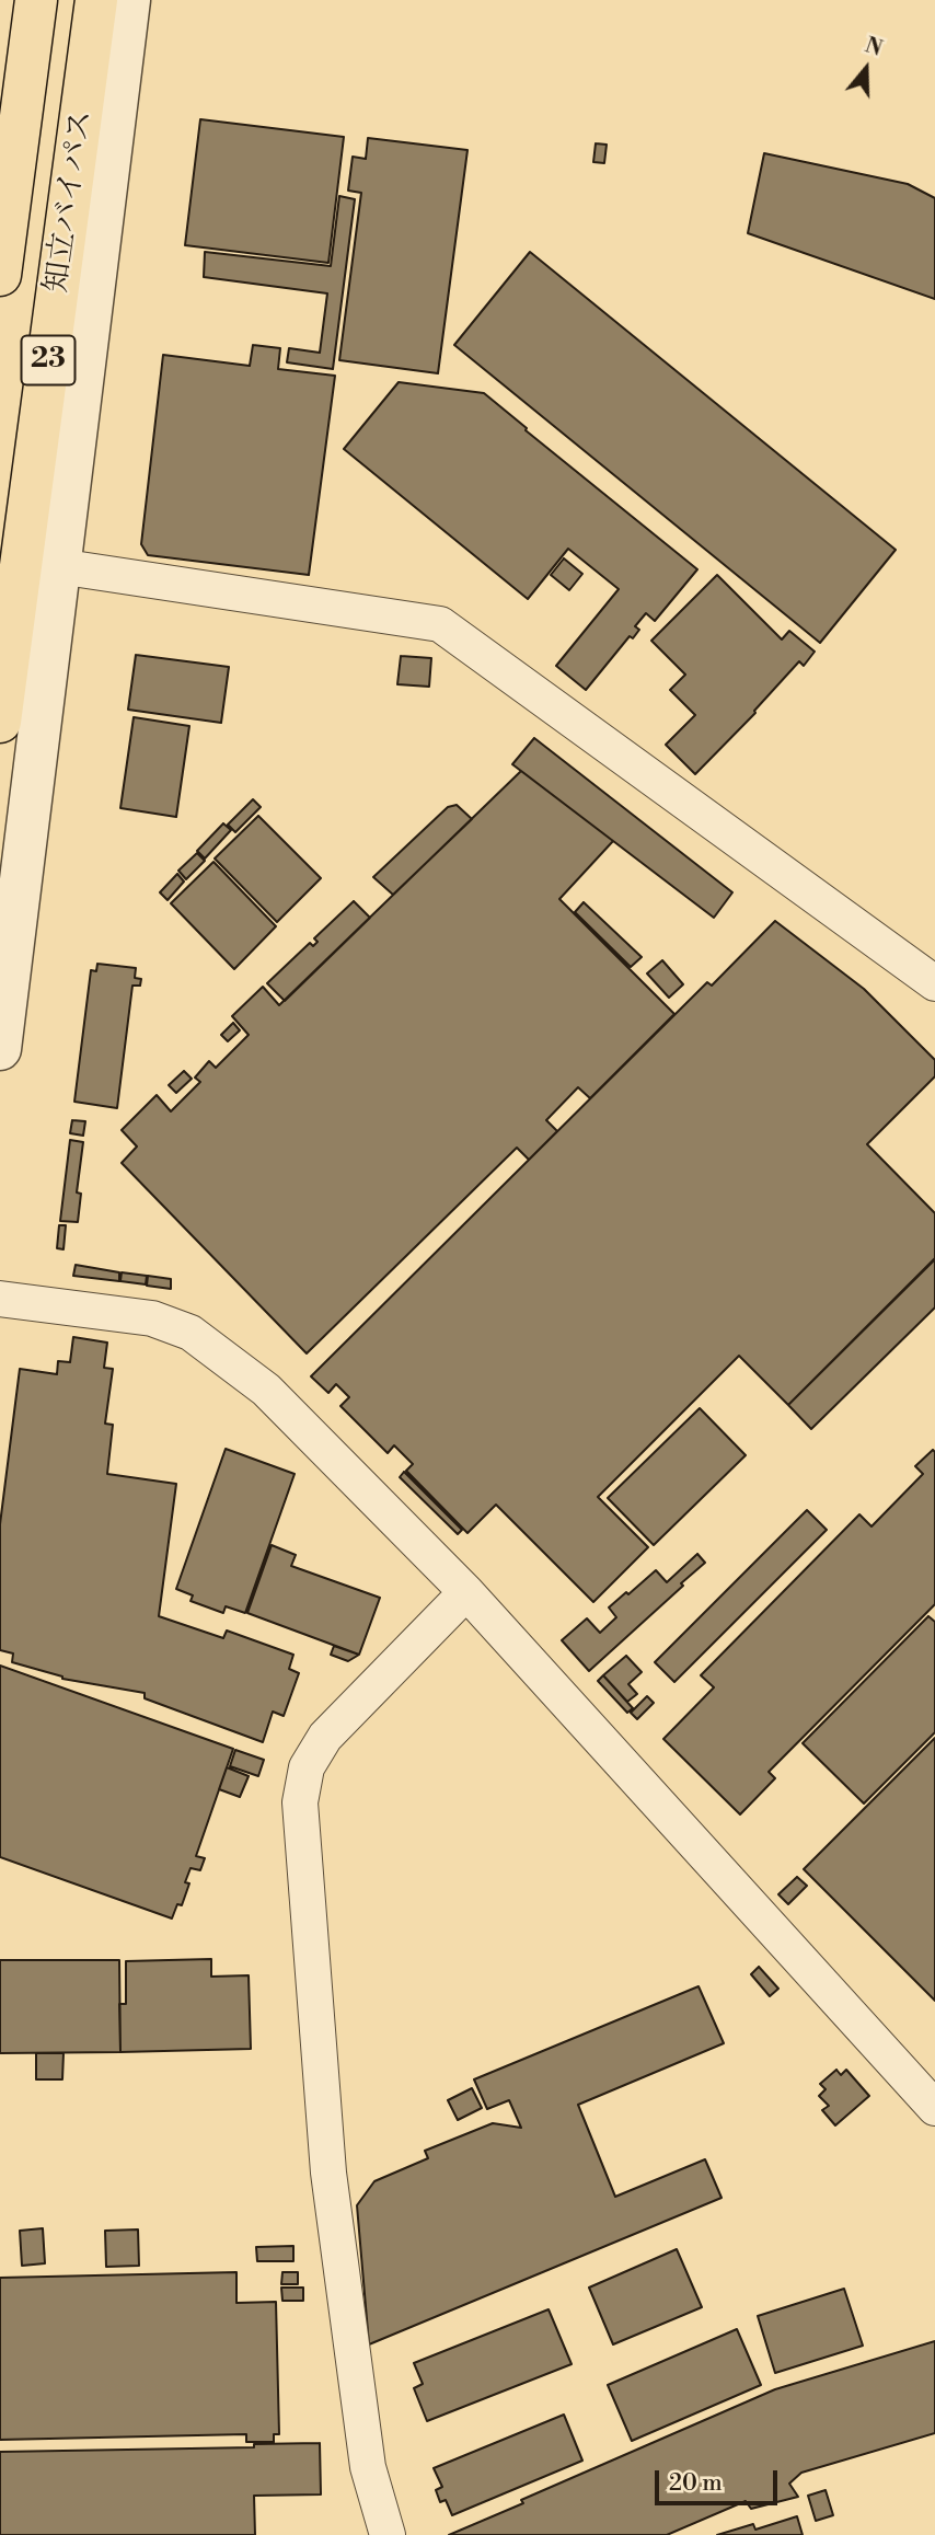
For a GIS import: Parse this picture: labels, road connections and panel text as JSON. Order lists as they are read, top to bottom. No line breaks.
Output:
{"streets":{"highway":["知立バイパス","23"]},"scale_bar":"20 m","north":"top"}
